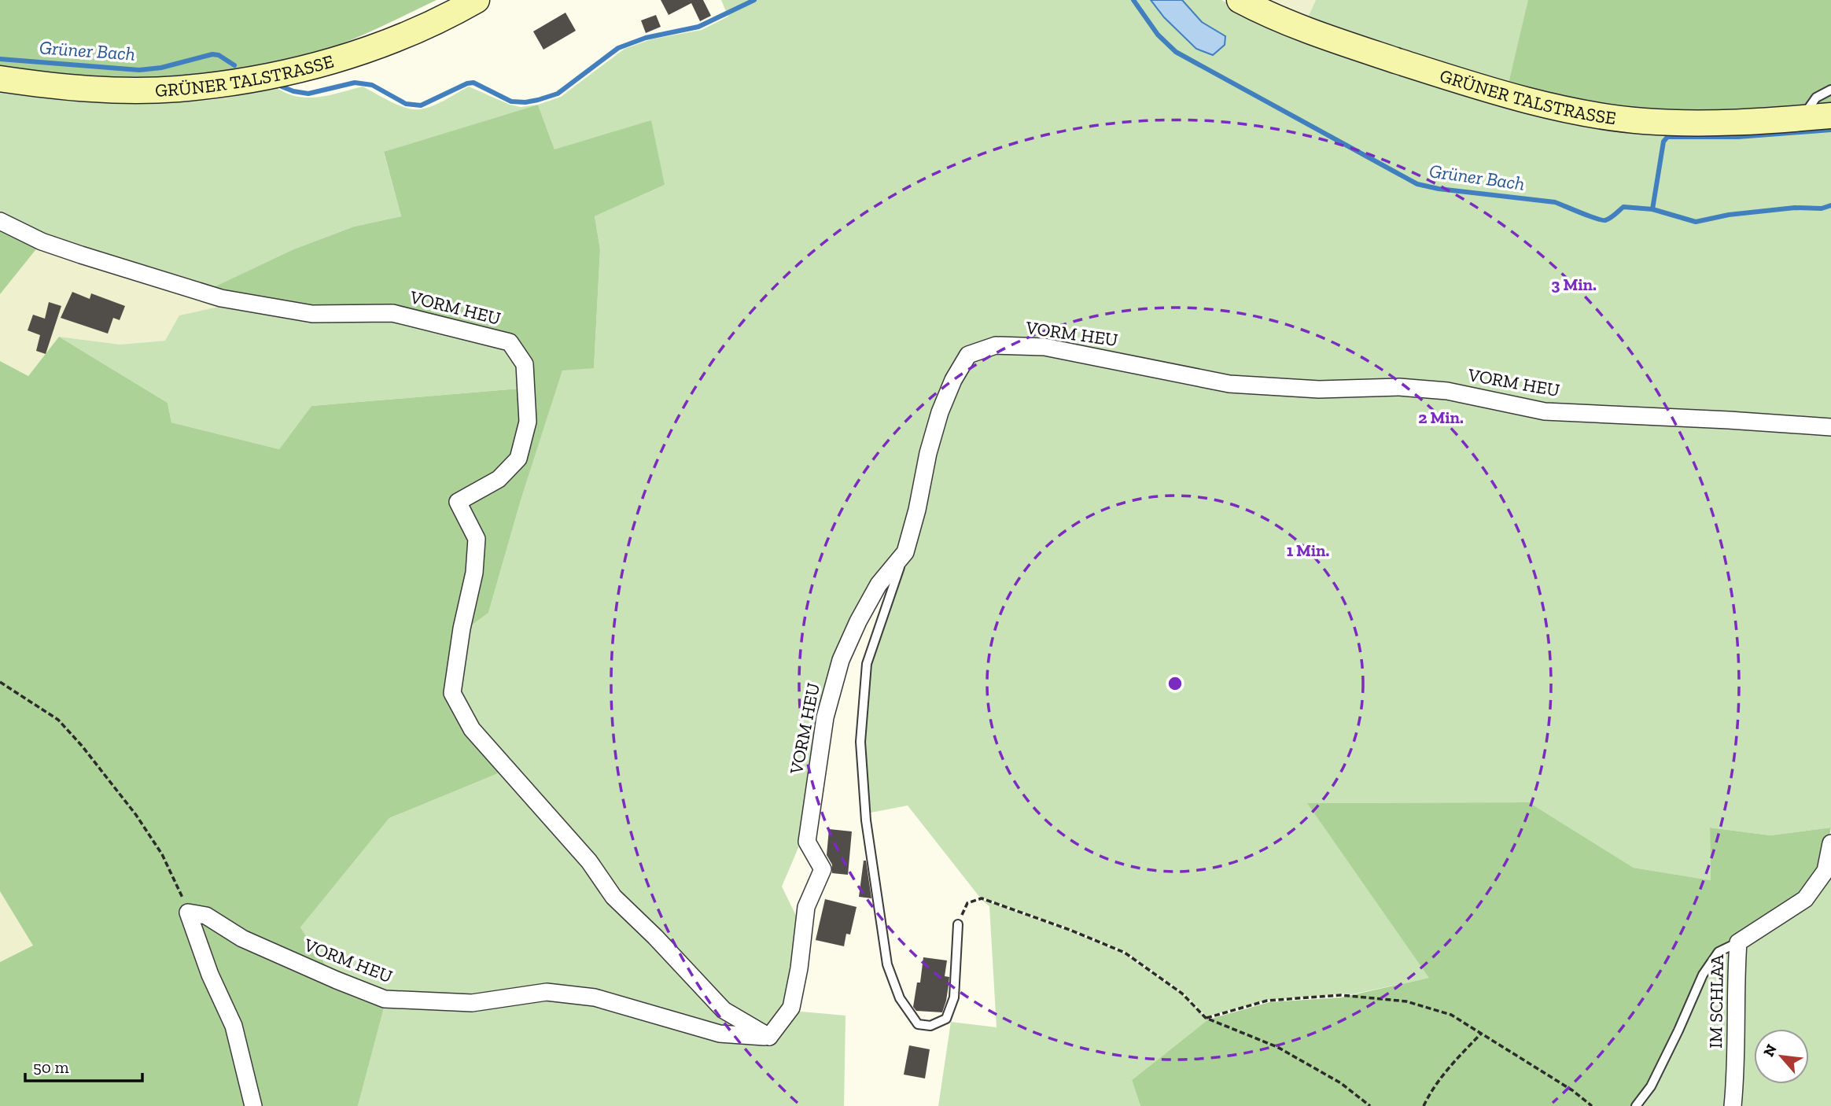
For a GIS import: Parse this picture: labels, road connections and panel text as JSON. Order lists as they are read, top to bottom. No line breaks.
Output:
{"streets":{"main road":["GRÜNER TALSTRASSE"],"street":["VORM HEU","IM SCHLAA"]},"water":["Grüner Bach"],"scale_bar":"50 m","north":"top left","rings":["3 Min.","2 Min.","1 Min."]}
